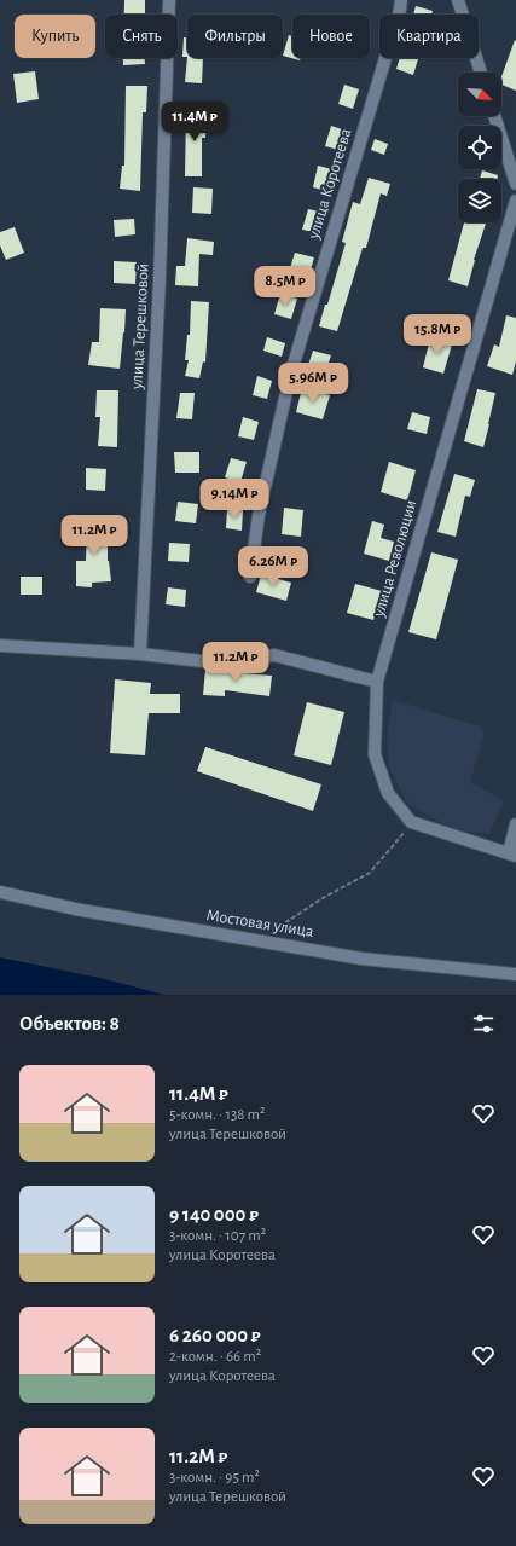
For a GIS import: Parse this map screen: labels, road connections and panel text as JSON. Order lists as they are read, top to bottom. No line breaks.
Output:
{"streets":{"street":["улица Коротеева","улица Терешковой","улица Революции","Мостовая улица"]},"north":"bottom right","page":{"chip":["Купить","Снять","Фильтры","Новое","Квартира"],"price":["11.4M ₽","8.5M ₽","15.8M ₽","5.96M ₽","9.14M ₽","11.2M ₽","6.26M ₽","11.2M ₽"],"heading":"Объектов: 8","list":[{"name":"11.4M ₽","note":"5-комн. · 138 m² · улица Терешковой"},{"name":"9 140 000 ₽","note":"3-комн. · 107 m² · улица Коротеева"},{"name":"6 260 000 ₽","note":"2-комн. · 66 m² · улица Коротеева"},{"name":"11.2M ₽","note":"3-комн. · 95 m² · улица Терешковой"}]}}
